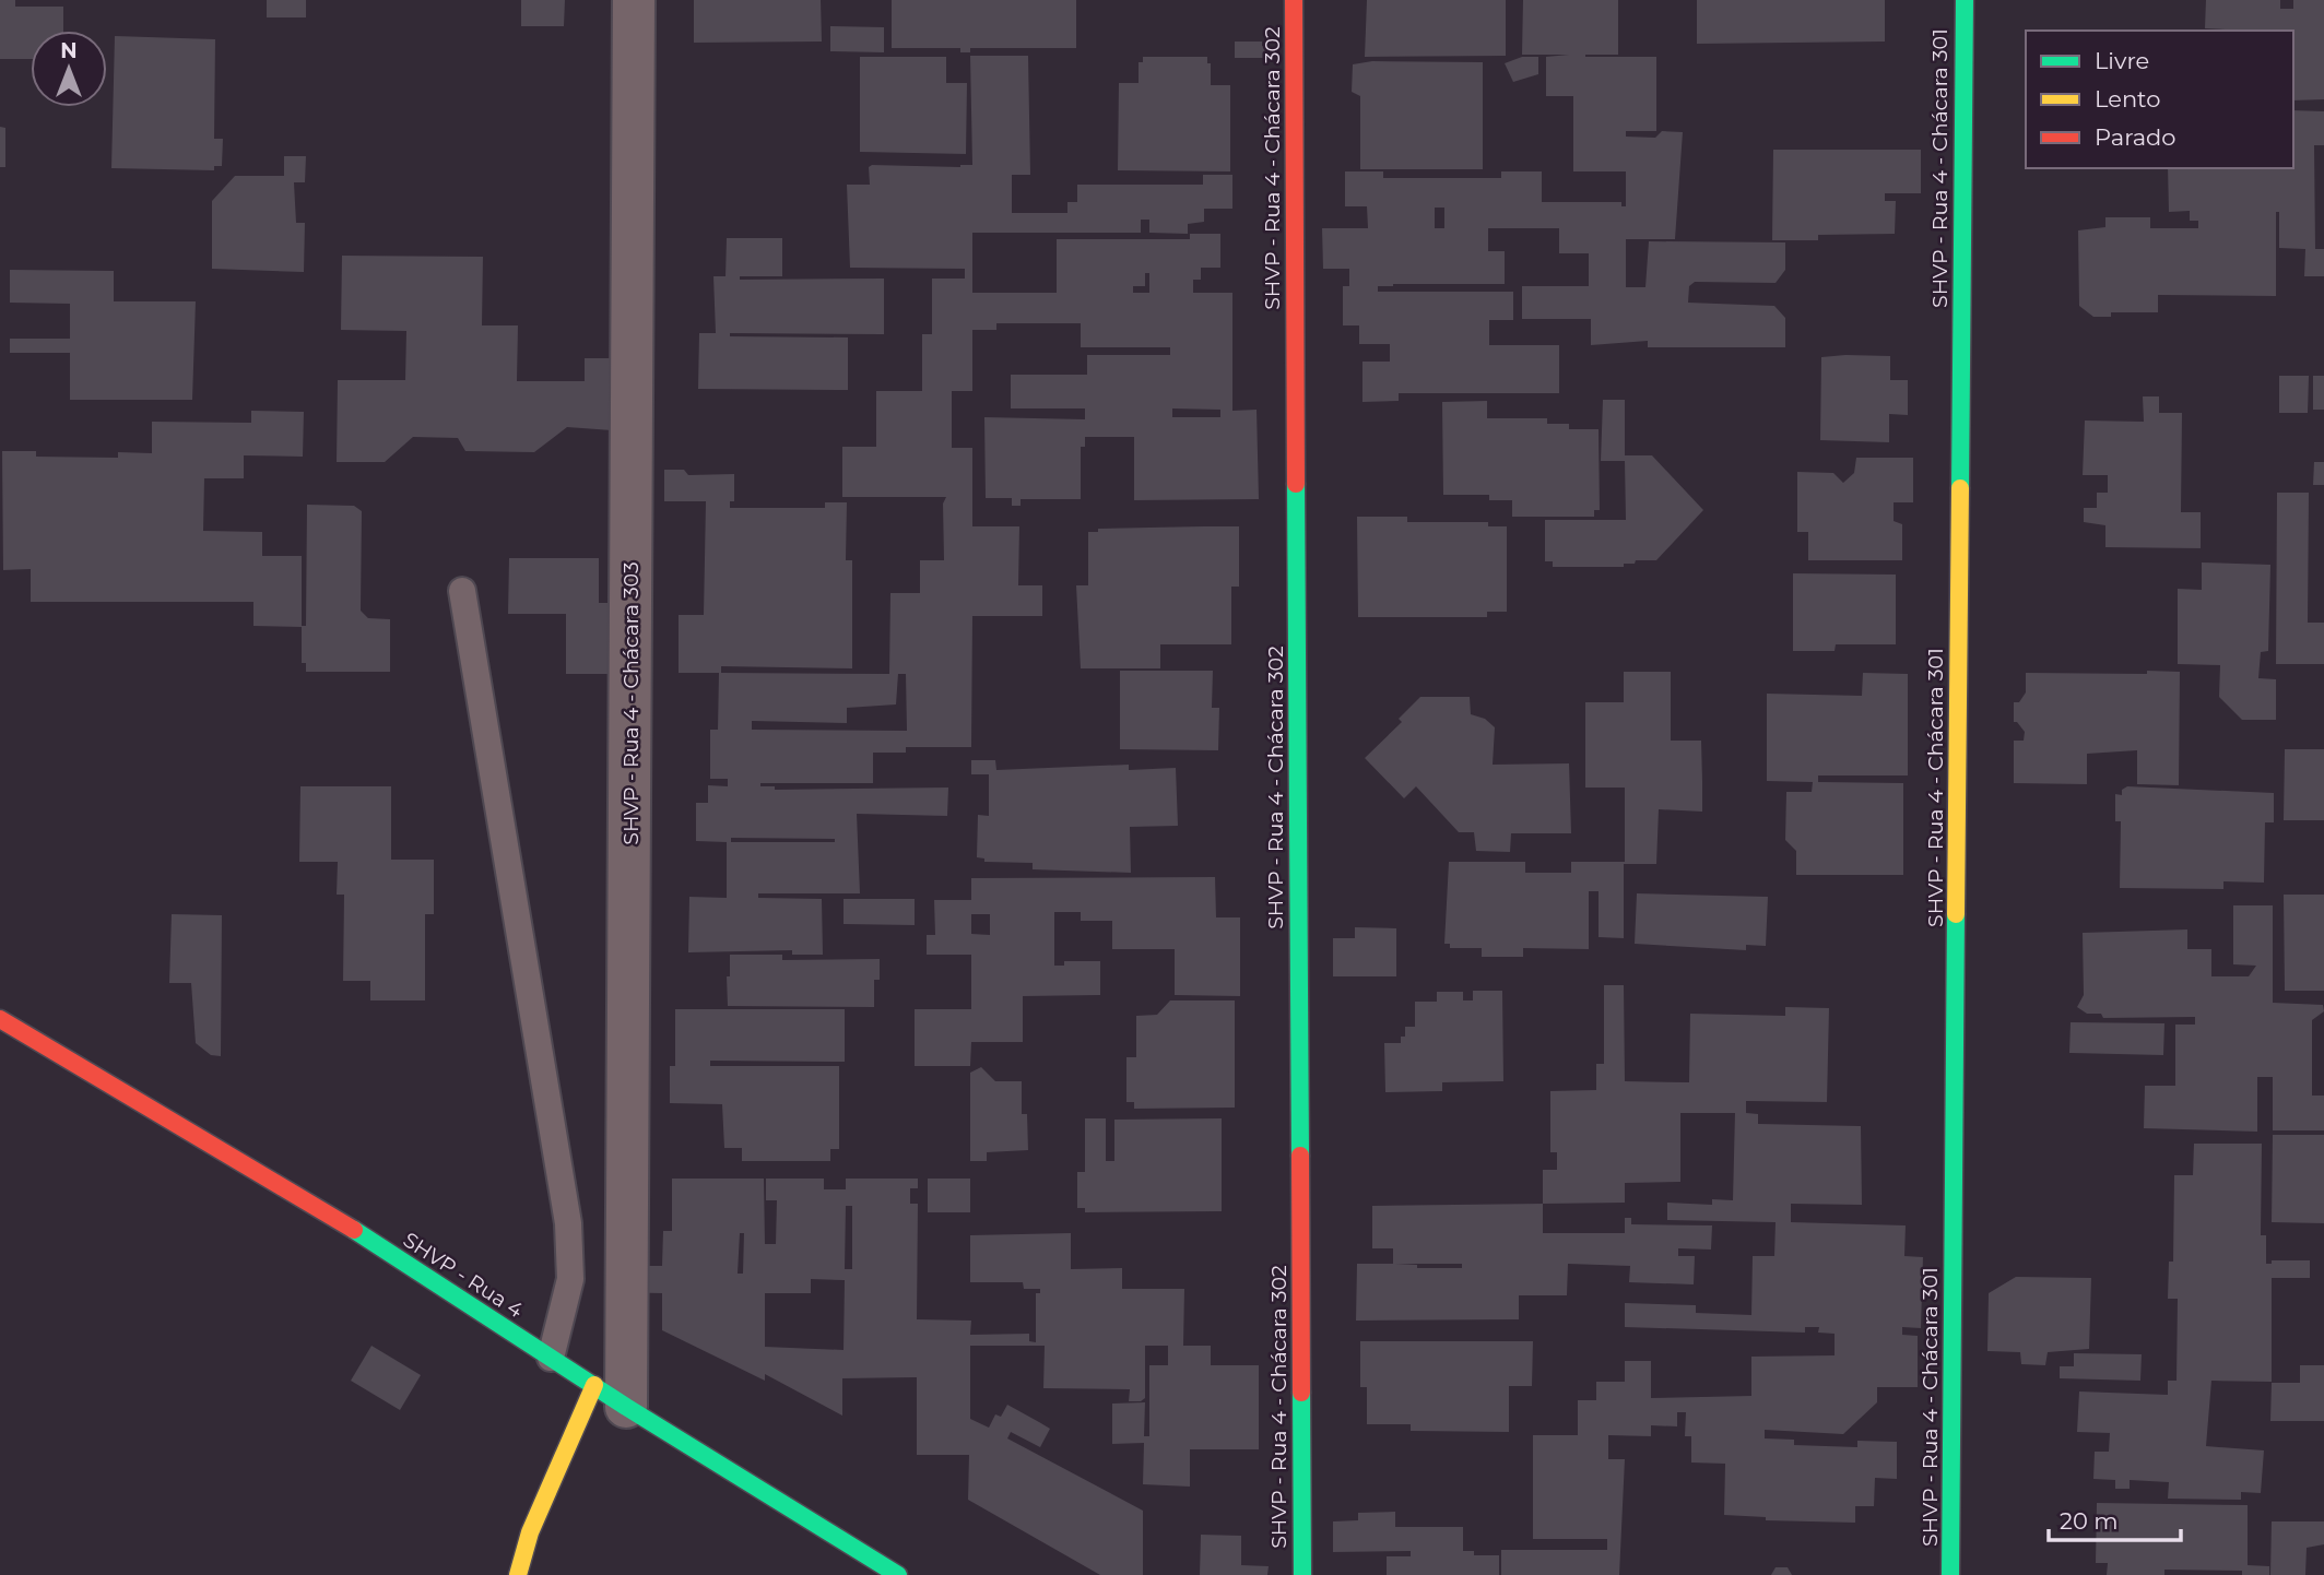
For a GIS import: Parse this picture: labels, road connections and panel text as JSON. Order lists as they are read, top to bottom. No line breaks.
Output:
{"streets":{"street":["SHVP - Rua 4 - Chácara 302","SHVP - Rua 4 - Chácara 301","SHVP - Rua 4 - Chácara 303","SHVP - Rua 4"]},"crossings":[["SHVP - Rua 4 - Chácara 303","SHVP - Rua 4"]],"legend":["Livre","Lento","Parado"],"scale_bar":"20 m","north":"top"}
